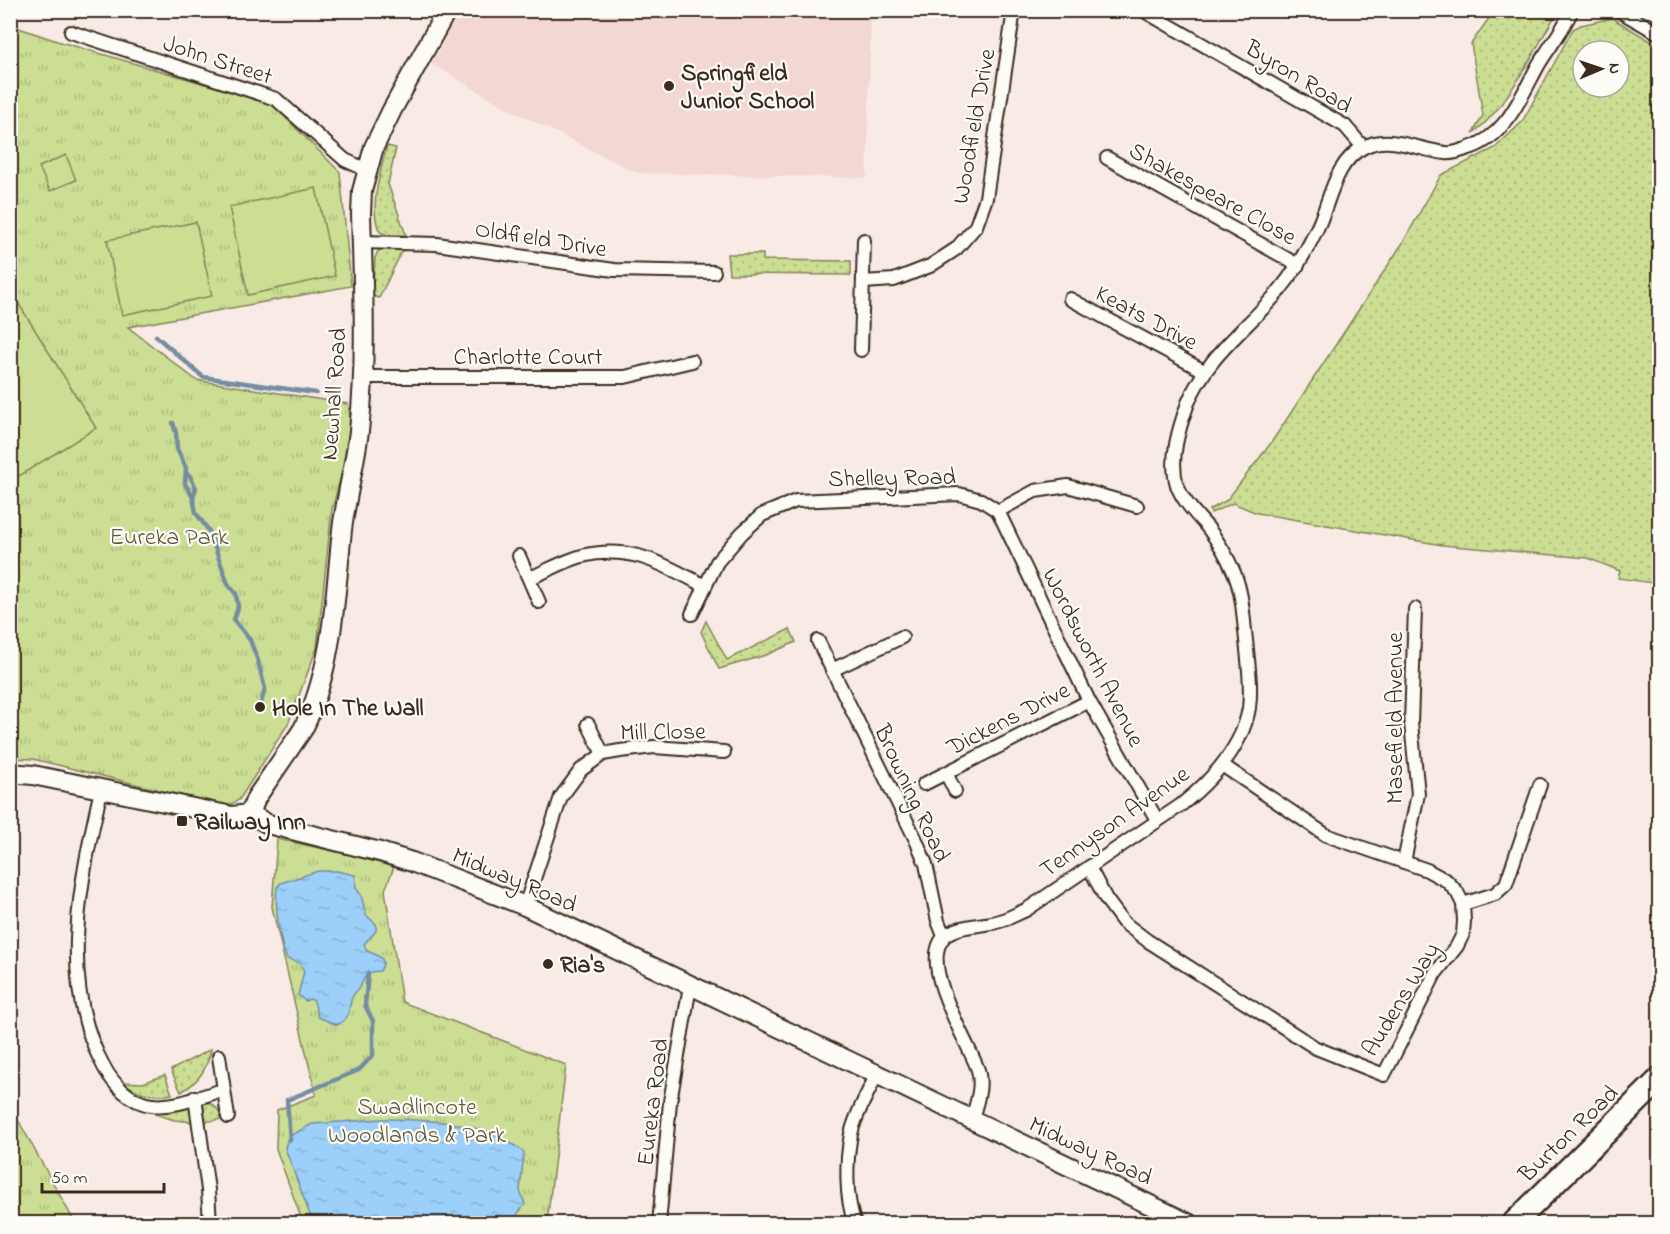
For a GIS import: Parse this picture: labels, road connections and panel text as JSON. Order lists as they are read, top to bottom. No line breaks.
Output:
{"streets":{"highway":["Burton Road"],"main road":["Newhall Road","Midway Road"],"street":["John Street","Byron Road","Woodfield Drive","Shakespeare Close","Oldfield Drive","Keats Drive","Charlotte Court","Shelley Road","Wordsworth Avenue","Dickens Drive","Masefield Avenue","Mill Close","Browning Road","Tennyson Avenue","Audens Way","Eureka Road"]},"crossings":[["John Street","Newhall Road"],["Byron Road","Tennyson Avenue"],["Shakespeare Close","Tennyson Avenue"],["Oldfield Drive","Newhall Road"],["Keats Drive","Tennyson Avenue"],["Charlotte Court","Newhall Road"],["Newhall Road","Midway Road"],["Shelley Road","Wordsworth Avenue"],["Wordsworth Avenue","Dickens Drive"],["Wordsworth Avenue","Tennyson Avenue"],["Mill Close","Midway Road"],["Browning Road","Tennyson Avenue"],["Tennyson Avenue","Audens Way"],["Midway Road","Eureka Road"]],"parks":["Eureka Park","Swadlincote Woodlands & Park"],"places":{"other":["Springfield Junior School","Hole In The Wall","Ria's"],"transit":["Railway Inn"]},"scale_bar":"50 m","north":"right"}
